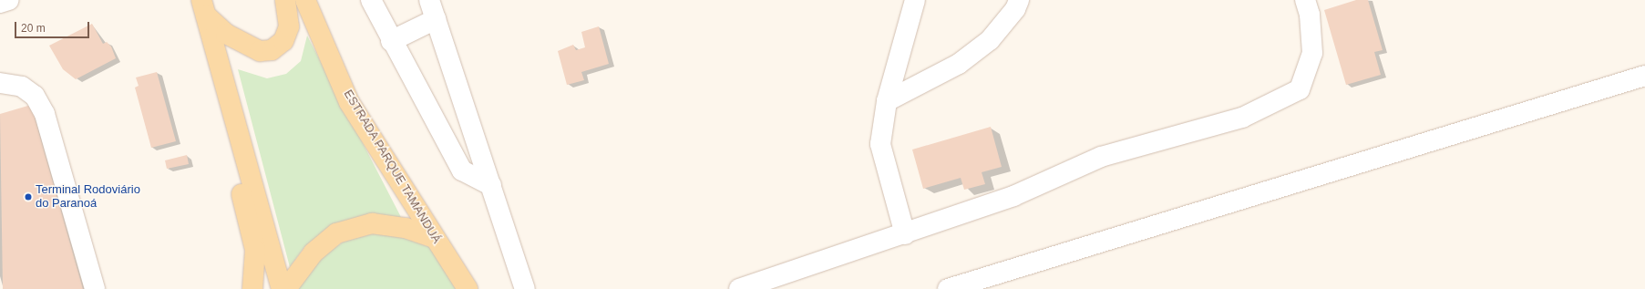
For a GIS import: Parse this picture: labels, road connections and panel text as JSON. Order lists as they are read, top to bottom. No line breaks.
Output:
{"streets":{"main road":["ESTRADA PARQUE TAMANDUÁ"]},"places":["Terminal Rodoviário do Paranoá"],"scale_bar":"20 m"}
